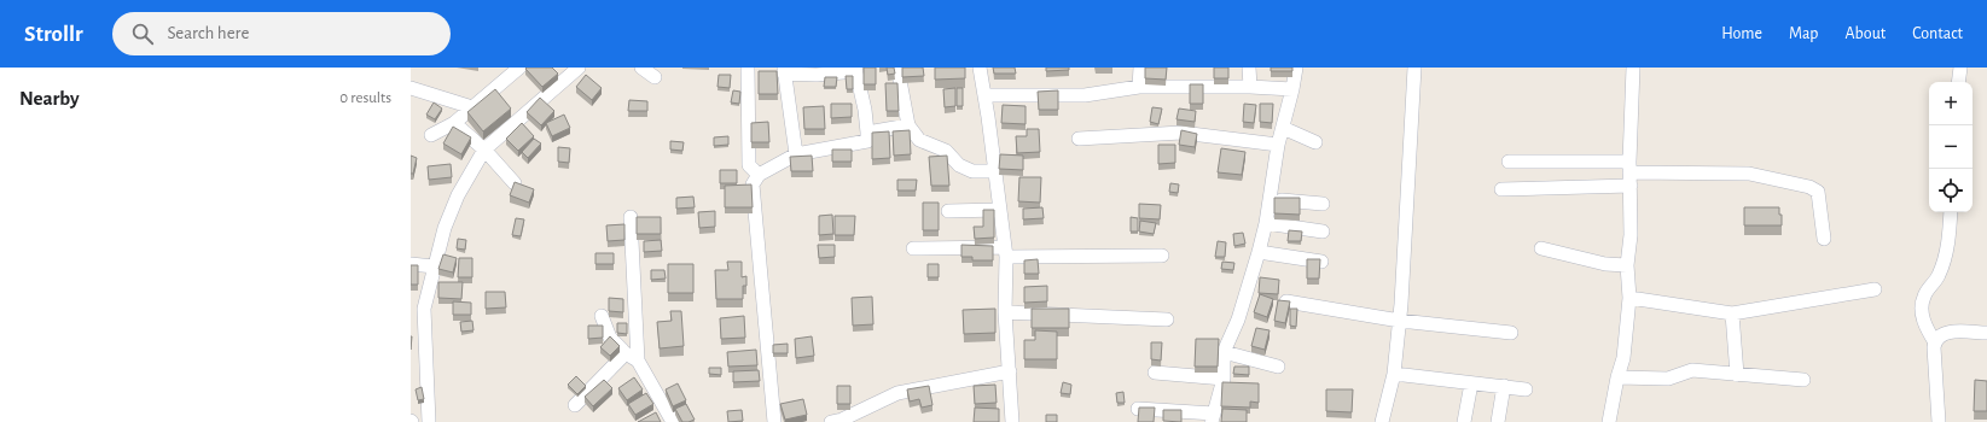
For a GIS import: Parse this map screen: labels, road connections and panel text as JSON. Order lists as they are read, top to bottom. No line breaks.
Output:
{"page":{"header":"Strollr","search":"Search here","nav":["Home","Map","About","Contact"],"heading":["Nearby","0 results"],"map_buttons":["+","−"]}}
